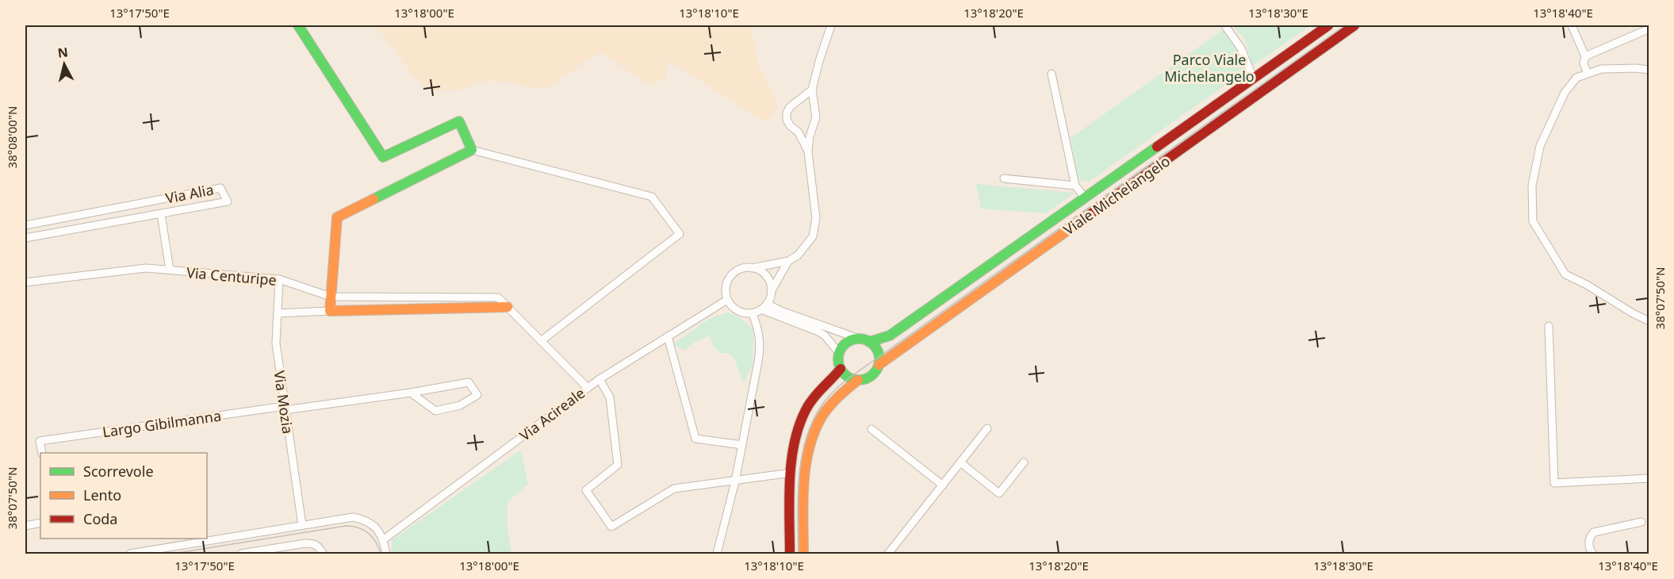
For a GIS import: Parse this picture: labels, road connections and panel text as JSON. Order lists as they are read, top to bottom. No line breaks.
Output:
{"streets":{"street":["Via Alia","Viale Michelangelo","Via Centuripe","Via Mozia","Via Acireale","Largo Gibilmanna"]},"crossings":[["Via Centuripe","Via Mozia"],["Via Centuripe","Via Acireale"],["Via Mozia","Largo Gibilmanna"]],"parks":["Parco Viale Michelangelo"],"legend":["Scorrevole","Lento","Coda"],"north":"top","coordinates":["13°17'50\"E","13°18'00\"E","13°18'10\"E","13°18'20\"E","13°18'30\"E","13°18'40\"E","38°08'00\"N","38°07'50\"N"]}
